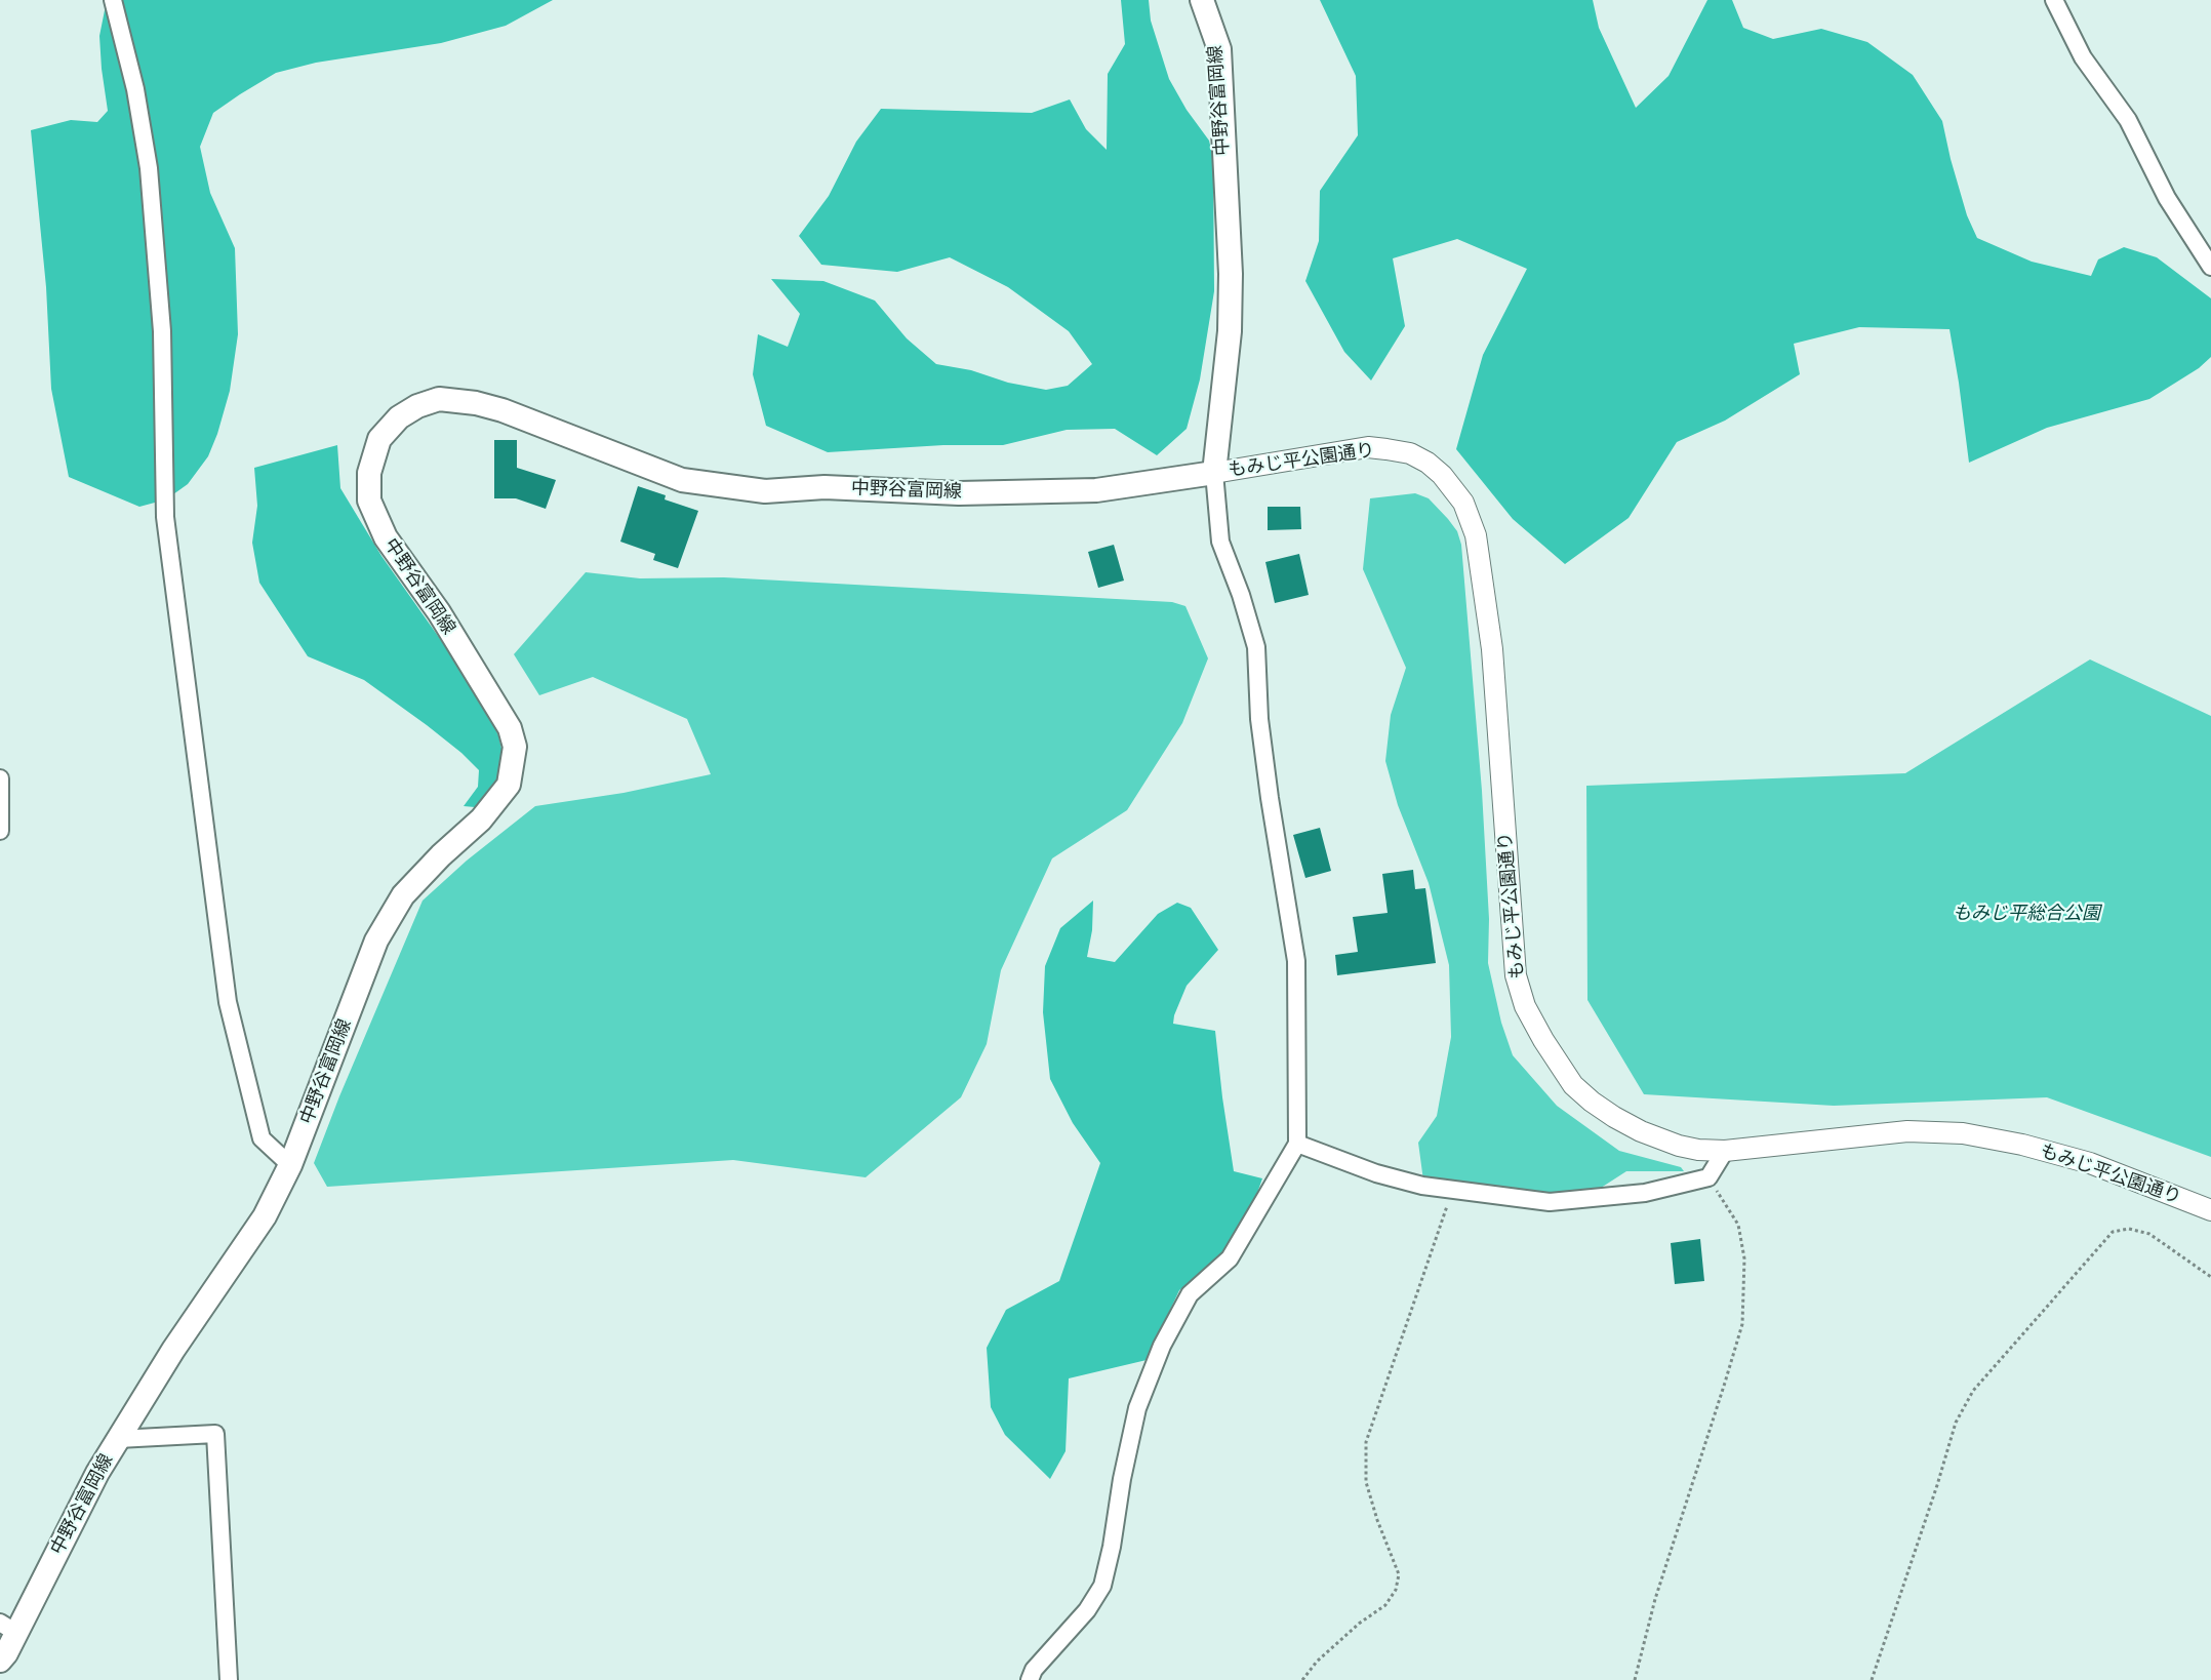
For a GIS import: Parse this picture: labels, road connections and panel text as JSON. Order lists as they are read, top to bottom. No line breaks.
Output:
{"streets":{"main road":["中野谷富岡線"],"street":["もみじ平公園通り"]},"crossings":[["中野谷富岡線","もみじ平公園通り"]],"parks":["もみじ平総合公園"]}
